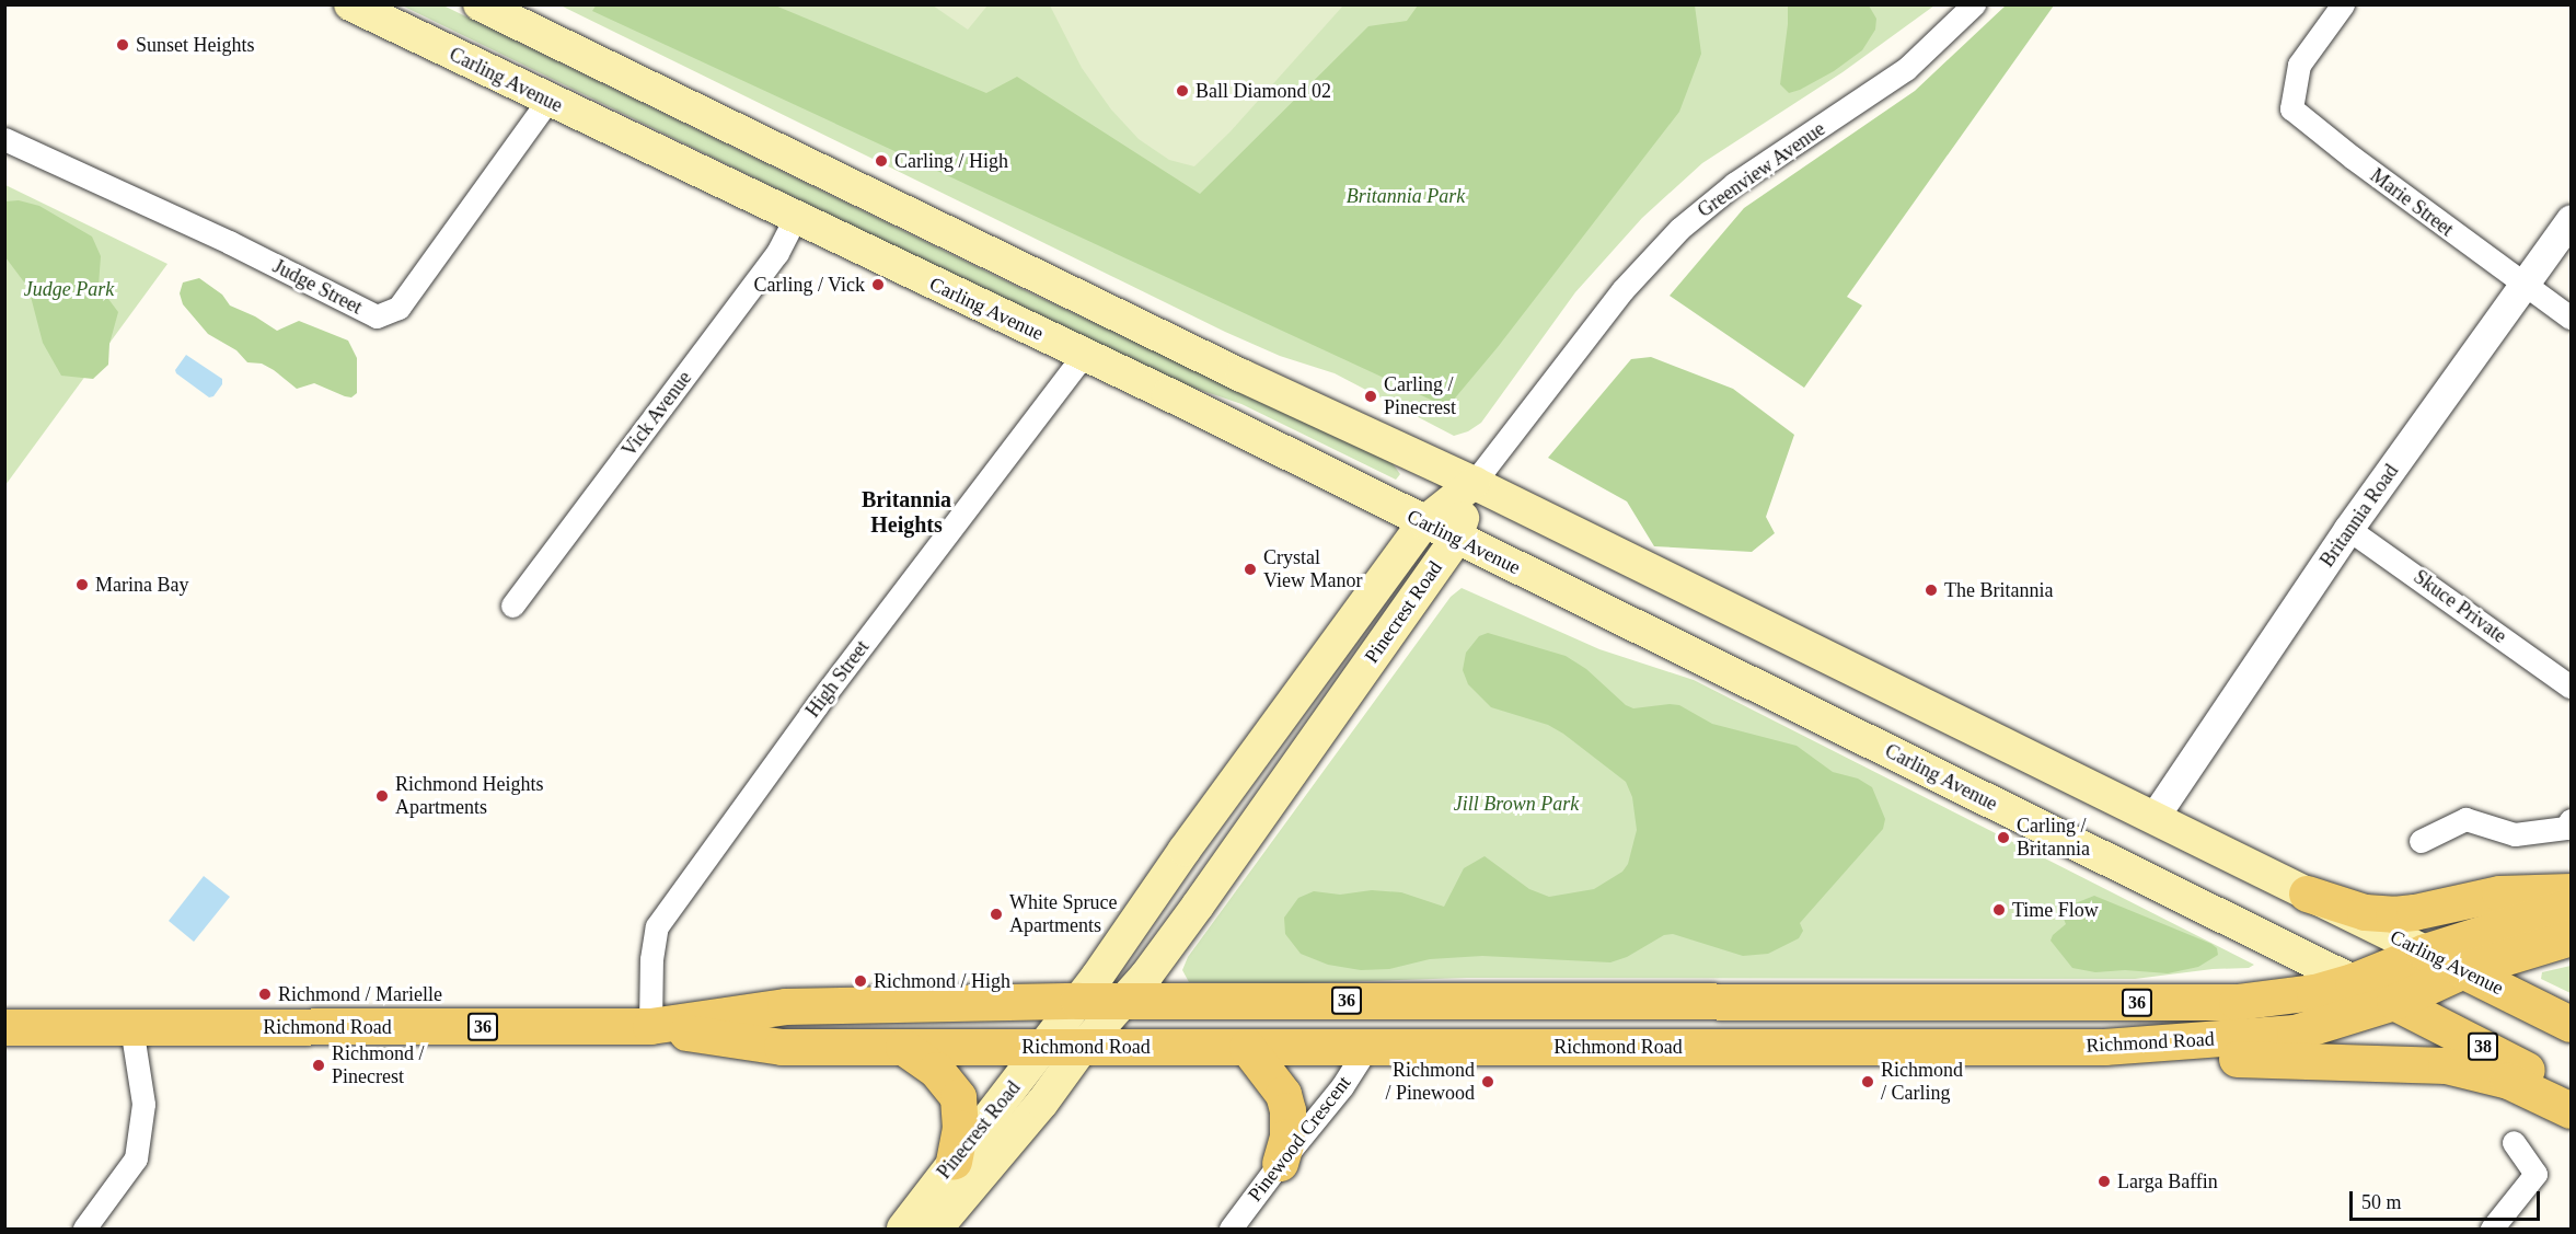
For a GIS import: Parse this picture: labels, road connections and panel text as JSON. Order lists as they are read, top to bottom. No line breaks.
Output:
{"streets":{"main road":["Carling Avenue","Pinecrest Road","36","Richmond Road","38"],"street":["Greenview Avenue","Marie Street","Judge Street","Vick Avenue","Britannia Road","Skuce Private","High Street","Pinewood Crescent"]},"crossings":[["Carling Avenue","Greenview Avenue"],["Carling Avenue","Judge Street"],["Carling Avenue","Vick Avenue"],["Carling Avenue","Britannia Road"],["Carling Avenue","Pinecrest Road"],["Carling Avenue","High Street"],["Carling Avenue","Richmond Road"],["Greenview Avenue","Pinecrest Road"],["Marie Street","Britannia Road"],["Britannia Road","Skuce Private"],["Pinecrest Road","Richmond Road"],["High Street","Richmond Road"],["Richmond Road","Pinewood Crescent"]],"districts":["Britannia Heights"],"parks":["Britannia Park","Judge Park","Jill Brown Park"],"places":["Sunset Heights","Ball Diamond 02","Carling / High","Carling / Vick","Carling / Pinecrest","Crystal View Manor","Marina Bay","The Britannia","Richmond Heights Apartments","Carling / Britannia","Time Flow","White Spruce Apartments","Richmond / High","Richmond / Marielle","Richmond / Pinecrest","Richmond / Pinewood","Richmond / Carling","Larga Baffin"],"scale_bar":"50 m"}
